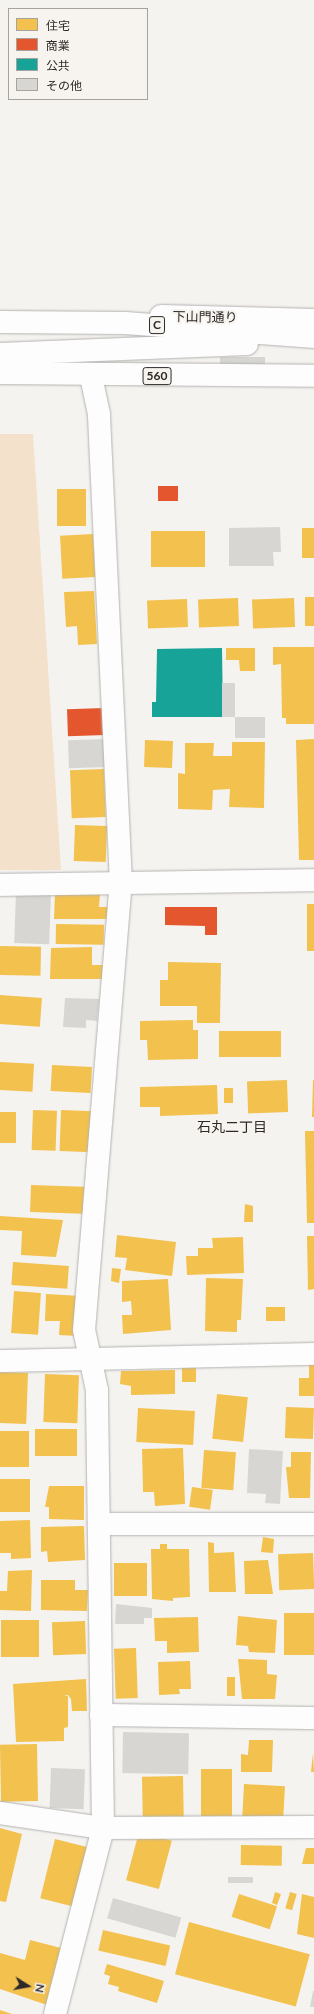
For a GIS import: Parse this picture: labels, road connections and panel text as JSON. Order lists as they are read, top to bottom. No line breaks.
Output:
{"streets":{"main road":["C","560"]},"districts":["石丸二丁目"],"legend":["住宅","商業","公共","その他"],"north":"right"}
